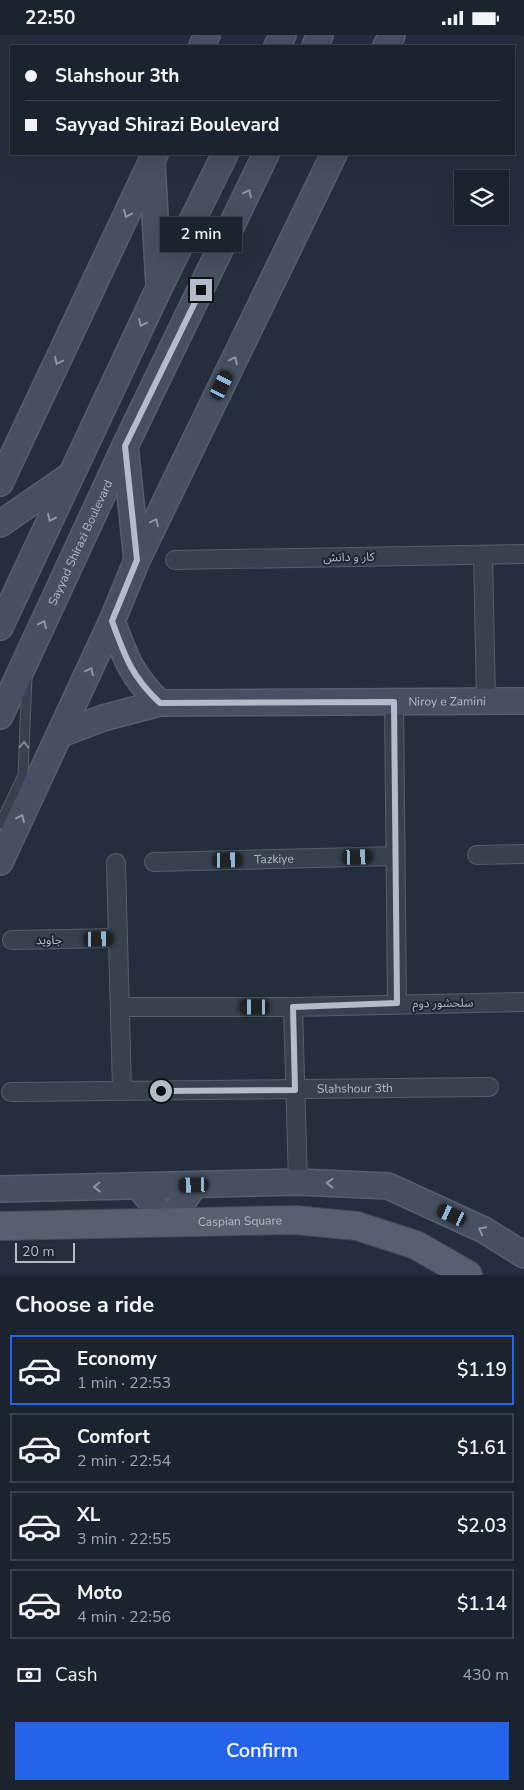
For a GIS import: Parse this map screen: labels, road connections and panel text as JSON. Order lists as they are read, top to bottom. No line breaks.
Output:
{"streets":{"main road":["Caspian Square"],"street":["Sayyad Shirazi Boulevard","کار و دانش","Niroy e Zamini","Tazkiye","جاوید","سلحشور دوم","Slahshour 3th"]},"scale_bar":"20 m","page":{"status":"22:50","banner":["Slahshour 3th","Sayyad Shirazi Boulevard"],"bubble":"2 min","scale":"20 m","heading":"Choose a ride","list":[{"name":"Economy","note":"1 min · 22:53","value":"$1.19"},{"name":"Comfort","note":"2 min · 22:54","value":"$1.61"},{"name":"XL","note":"3 min · 22:55","value":"$2.03"},{"name":"Moto","note":"4 min · 22:56","value":"$1.14"}],"pay":["Cash","430 m"],"buttons":"Confirm"}}
